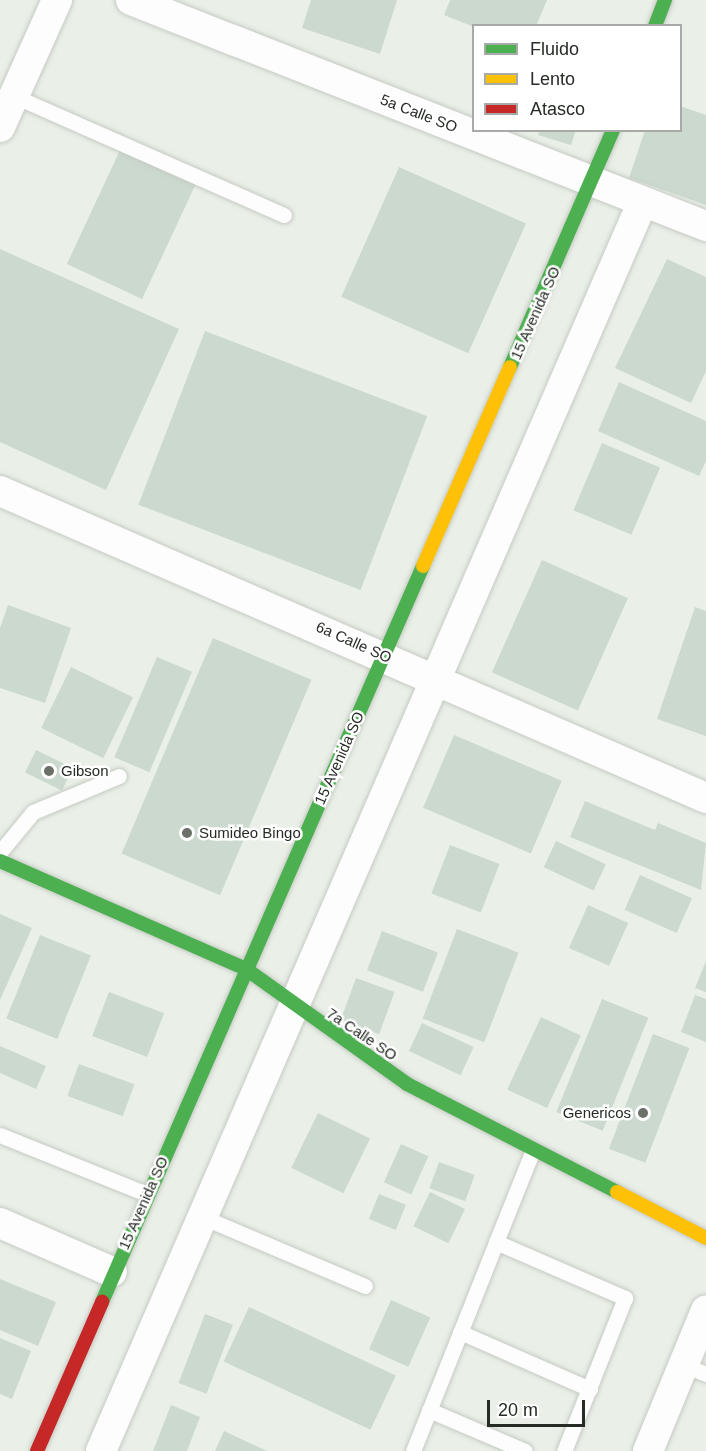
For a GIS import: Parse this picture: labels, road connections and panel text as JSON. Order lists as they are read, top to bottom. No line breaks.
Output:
{"streets":{"street":["5a Calle SO","15 Avenida SO","6a Calle SO","7a Calle SO"]},"crossings":[["5a Calle SO","15 Avenida SO"],["15 Avenida SO","6a Calle SO"],["15 Avenida SO","7a Calle SO"]],"places":["Gibson","Sumideo Bingo","Genericos"],"legend":["Fluido","Lento","Atasco"],"scale_bar":"20 m"}
